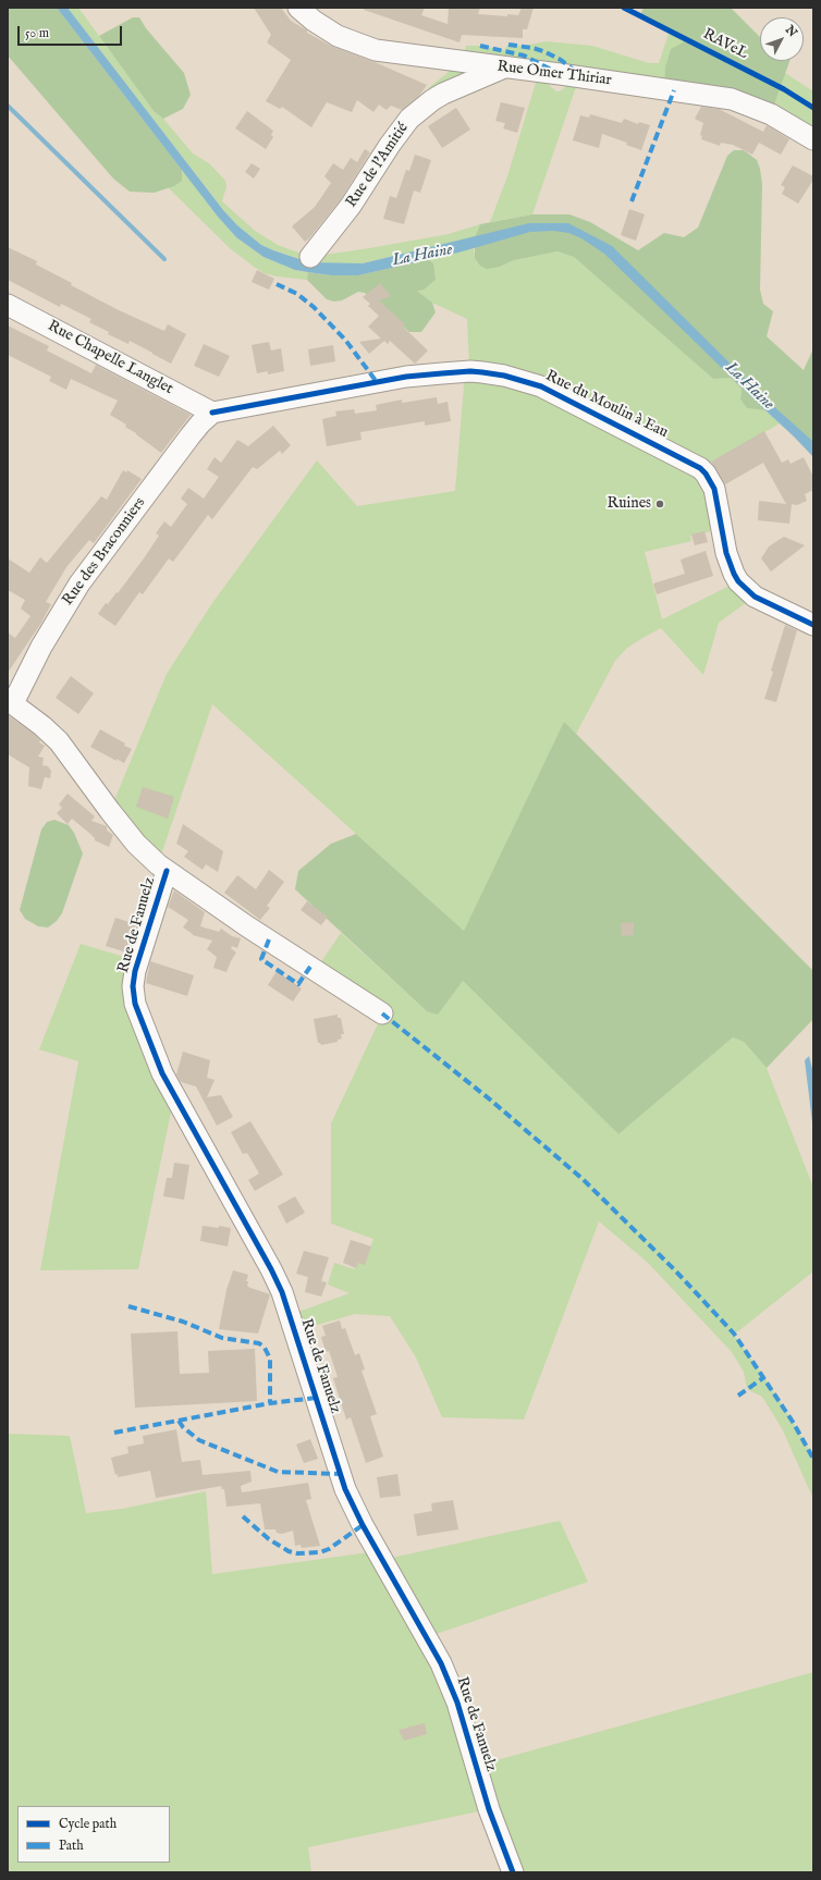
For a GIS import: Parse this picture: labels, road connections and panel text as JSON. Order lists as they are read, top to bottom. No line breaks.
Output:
{"streets":{"street":["Rue Omer Thiriar","Rue de l'Amitié","Rue Chapelle Langlet","Rue du Moulin à Eau","Rue des Braconniers","Rue de Fanuelz"],"cycle path":["RAVeL"]},"crossings":[["Rue Omer Thiriar","Rue de l'Amitié"],["Rue Chapelle Langlet","Rue du Moulin à Eau"],["Rue Chapelle Langlet","Rue des Braconniers"],["Rue du Moulin à Eau","Rue des Braconniers"]],"water":["La Haine"],"places":["Ruines"],"legend":["Cycle path","Path"],"scale_bar":"50 m","north":"top right"}
